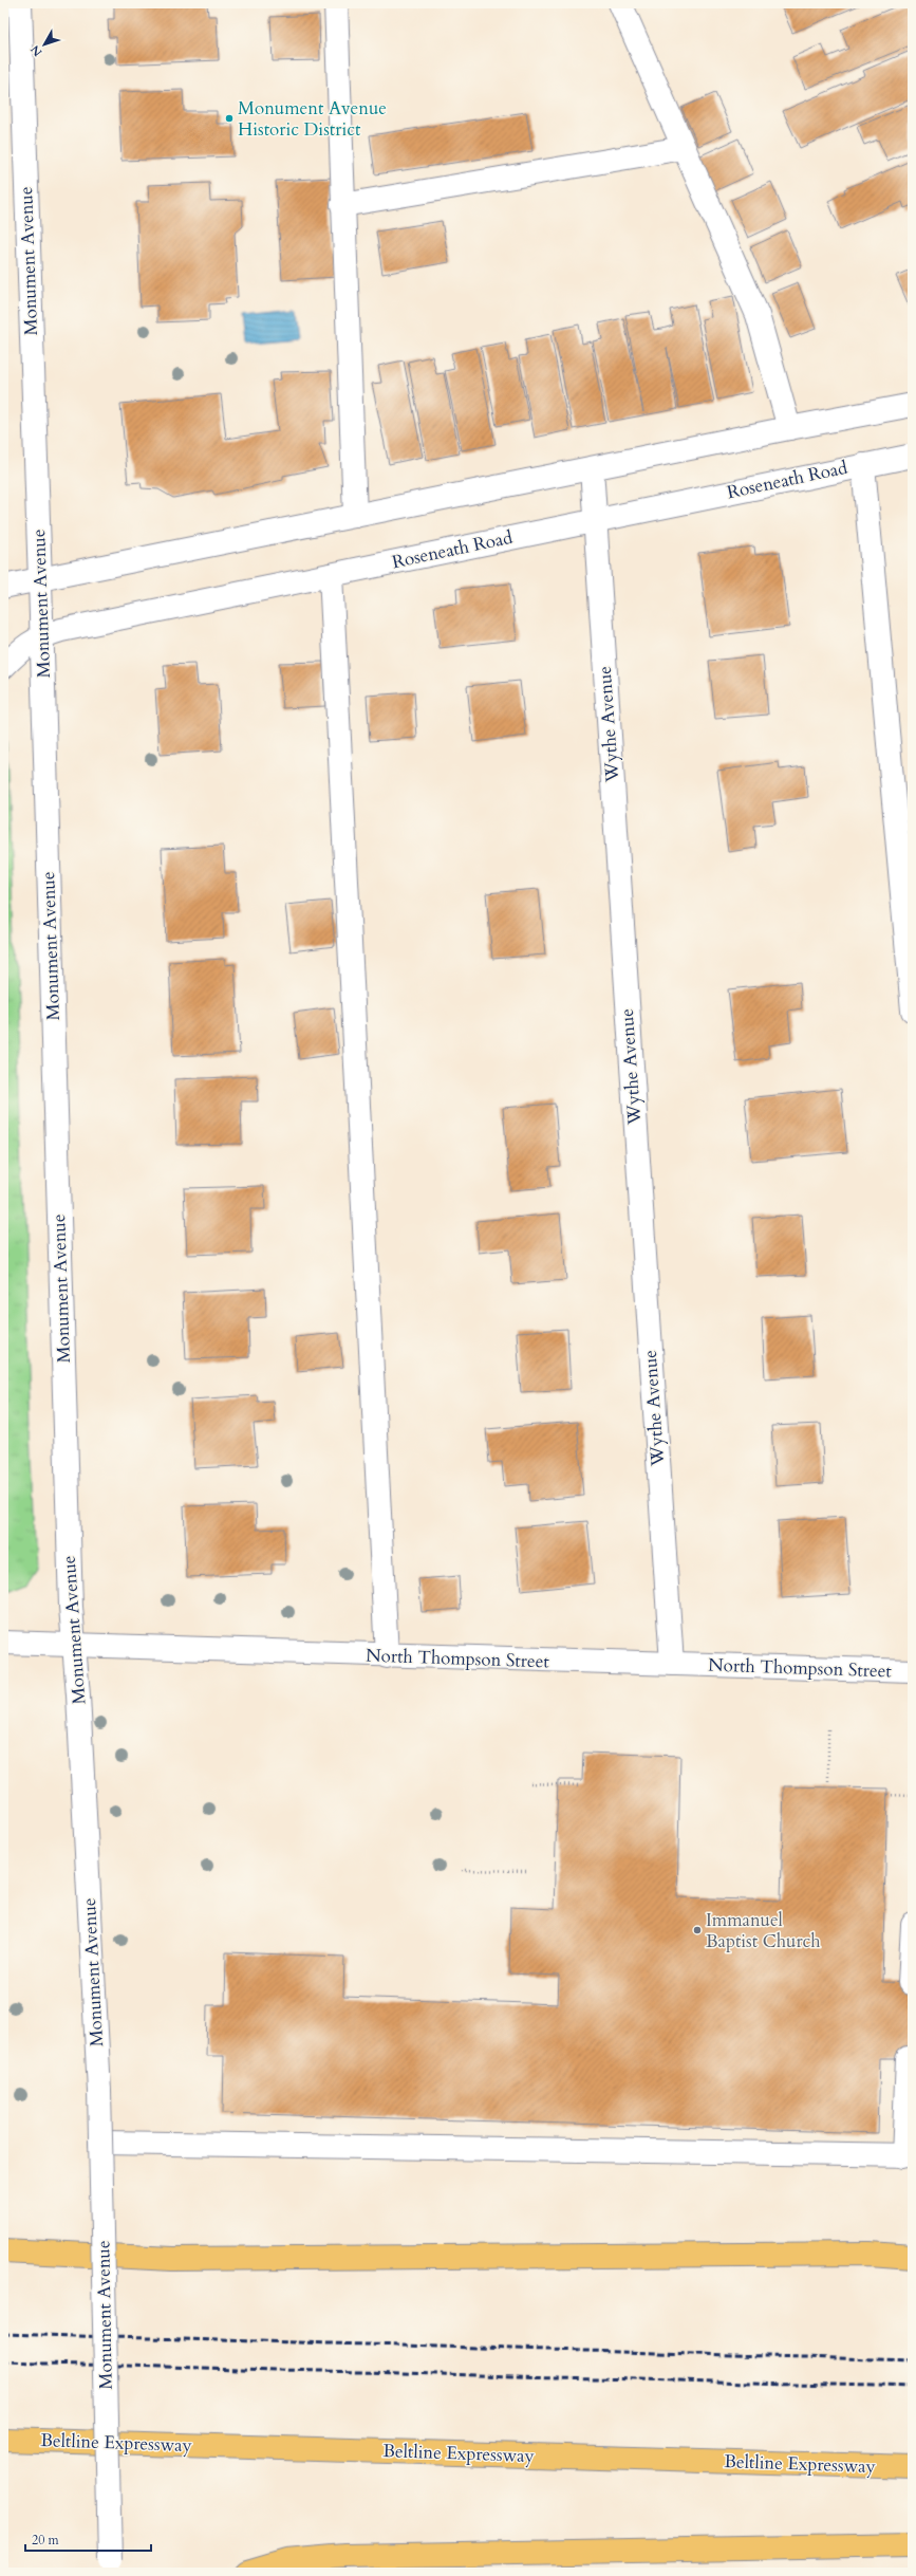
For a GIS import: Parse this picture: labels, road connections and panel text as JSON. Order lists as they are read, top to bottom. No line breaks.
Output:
{"streets":{"highway":["Beltline Expressway"],"street":["Monument Avenue","Roseneath Road","Wythe Avenue","North Thompson Street"]},"crossings":[["Monument Avenue","Roseneath Road"],["Monument Avenue","North Thompson Street"],["Roseneath Road","Wythe Avenue"],["Wythe Avenue","North Thompson Street"]],"places":["Monument Avenue Historic District","Immanuel Baptist Church"],"scale_bar":"20 m","north":"bottom left"}
